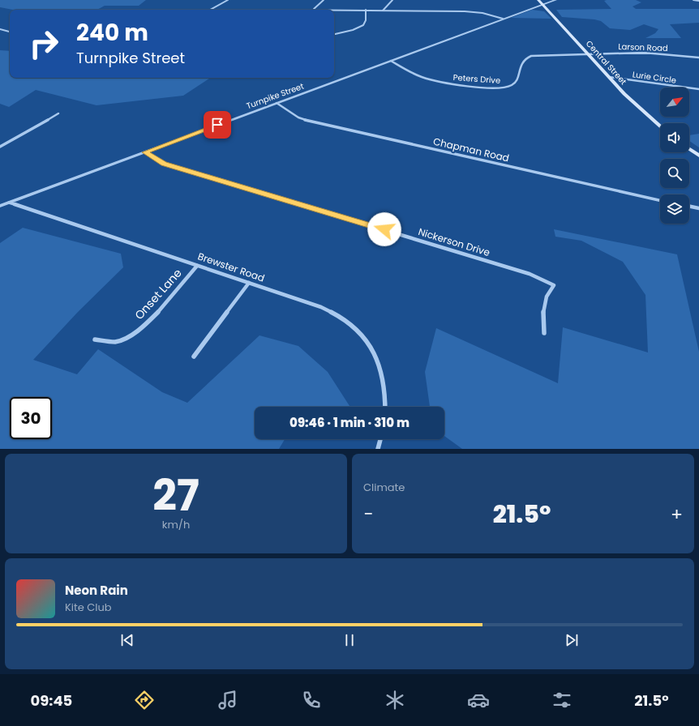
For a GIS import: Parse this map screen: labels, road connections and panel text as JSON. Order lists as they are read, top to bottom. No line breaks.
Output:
{"streets":{"main road":["Central Street"],"street":["Larson Road","Lurie Circle","Peters Drive","Turnpike Street","Chapman Road","Nickerson Drive","Brewster Road","Onset Lane"]},"crossings":[["Larson Road","Central Street"],["Larson Road","Peters Drive"],["Central Street","Lurie Circle"],["Central Street","Peters Drive"],["Central Street","Turnpike Street"],["Peters Drive","Turnpike Street"],["Turnpike Street","Chapman Road"],["Turnpike Street","Nickerson Drive"],["Turnpike Street","Brewster Road"],["Brewster Road","Onset Lane"]],"north":"top right","page":{"turn":["240 m","Turnpike Street"],"limit":"30","trip":"09:46 · 1 min · 310 m","tile":[["27","km/h"],"Climate"],"heat":["−","21.5°","+"],"song":["Neon Rain","Kite Club"],"tabs":["09:45","21.5°"]}}
